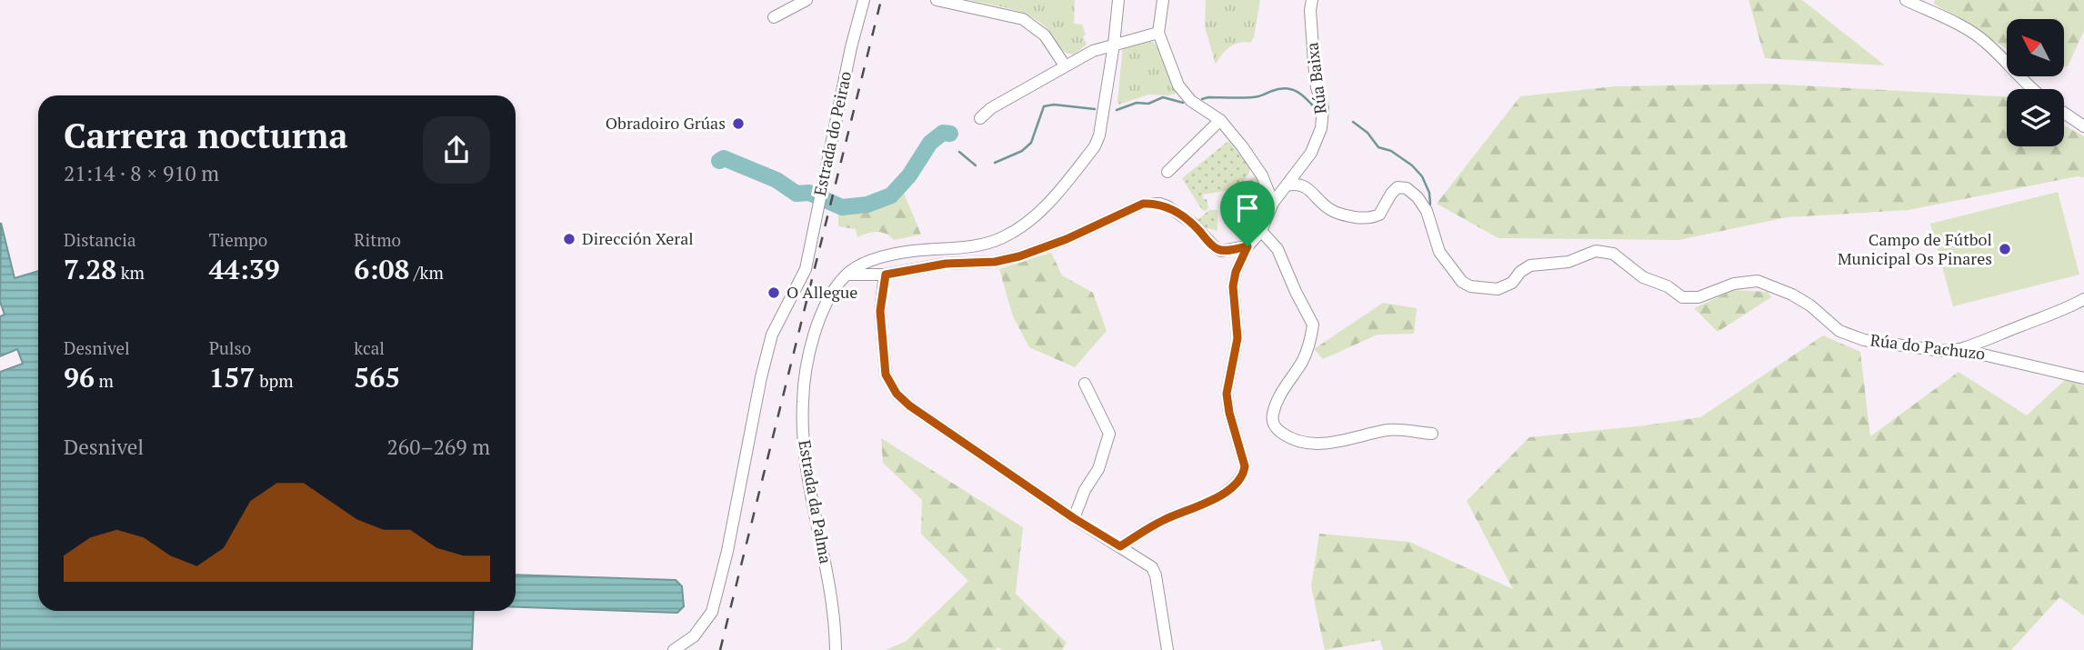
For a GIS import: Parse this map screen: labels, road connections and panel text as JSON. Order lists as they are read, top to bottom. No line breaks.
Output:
{"streets":{"street":["Rúa Baixa","Estrada do Peirao","Rúa do Pachuzo","Estrada da Palma"]},"crossings":[["Rúa Baixa","Rúa do Pachuzo"]],"places":["Obradoiro Grúas","Dirección Xeral","Campo de Fútbol Municipal Os Pinares","O Allegue"],"north":"top left","page":{"heading":["Carrera nocturna","21:14 · 8 × 910 m"],"stats":[["Distancia","7.28 km"],["Tiempo","44:39"],["Ritmo","6:08 /km"],["Desnivel","96 m"],["Pulso","157 bpm"],["kcal","565"]],"chart":["Desnivel","260–269 m"]}}
